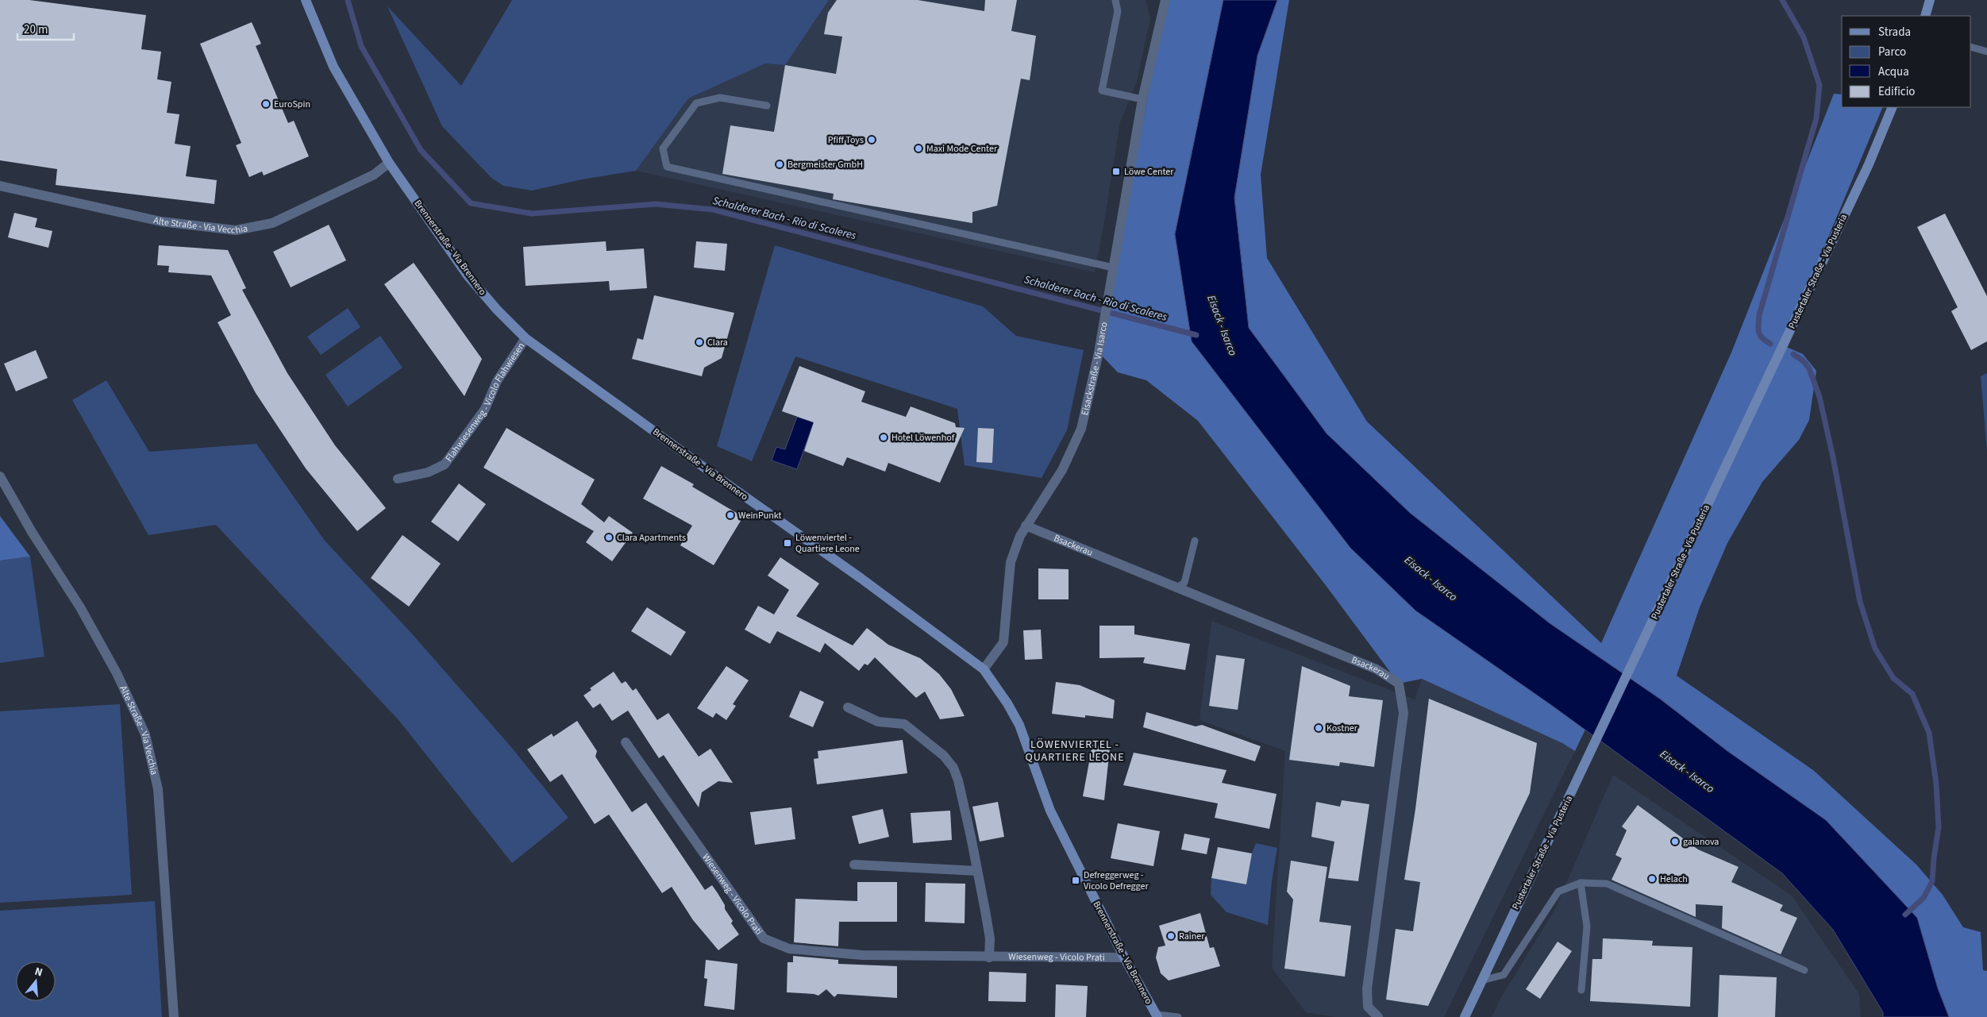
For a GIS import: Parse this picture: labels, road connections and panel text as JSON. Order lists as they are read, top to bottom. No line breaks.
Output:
{"streets":{"main road":["Brennerstraße - Via Brennero","Pustertaler Straße - Via Pusteria"],"street":["Alte Straße - Via Vecchia","Eisackstraße - Via Isarco","Flahwiesenweg - Vicolo Flahwiesen","Bsackerau","Wiesenweg - Vicolo Prati"]},"crossings":[["Alte Straße - Via Vecchia","Brennerstraße - Via Brennero"],["Brennerstraße - Via Brennero","Eisackstraße - Via Isarco"],["Brennerstraße - Via Brennero","Flahwiesenweg - Vicolo Flahwiesen"],["Brennerstraße - Via Brennero","Wiesenweg - Vicolo Prati"],["Eisackstraße - Via Isarco","Bsackerau"]],"districts":["LÖWENVIERTEL - QUARTIERE LEONE"],"water":["Schalderer Bach - Rio di Scaleres","Eisack - Isarco"],"places":{"other":["EuroSpin","Pfiff Toys","Maxi Mode Center","Bergmeister GmbH","Clara","Hotel Löwenhof","WeinPunkt","Clara Apartments","Kostner","gaianova","Helach","Rainer"],"transit":["Löwe Center","Löwenviertel - Quartiere Leone","Defreggerweg - Vicolo Defregger"]},"legend":["Strada","Parco","Acqua","Edificio"],"scale_bar":"20 m","north":"top"}
